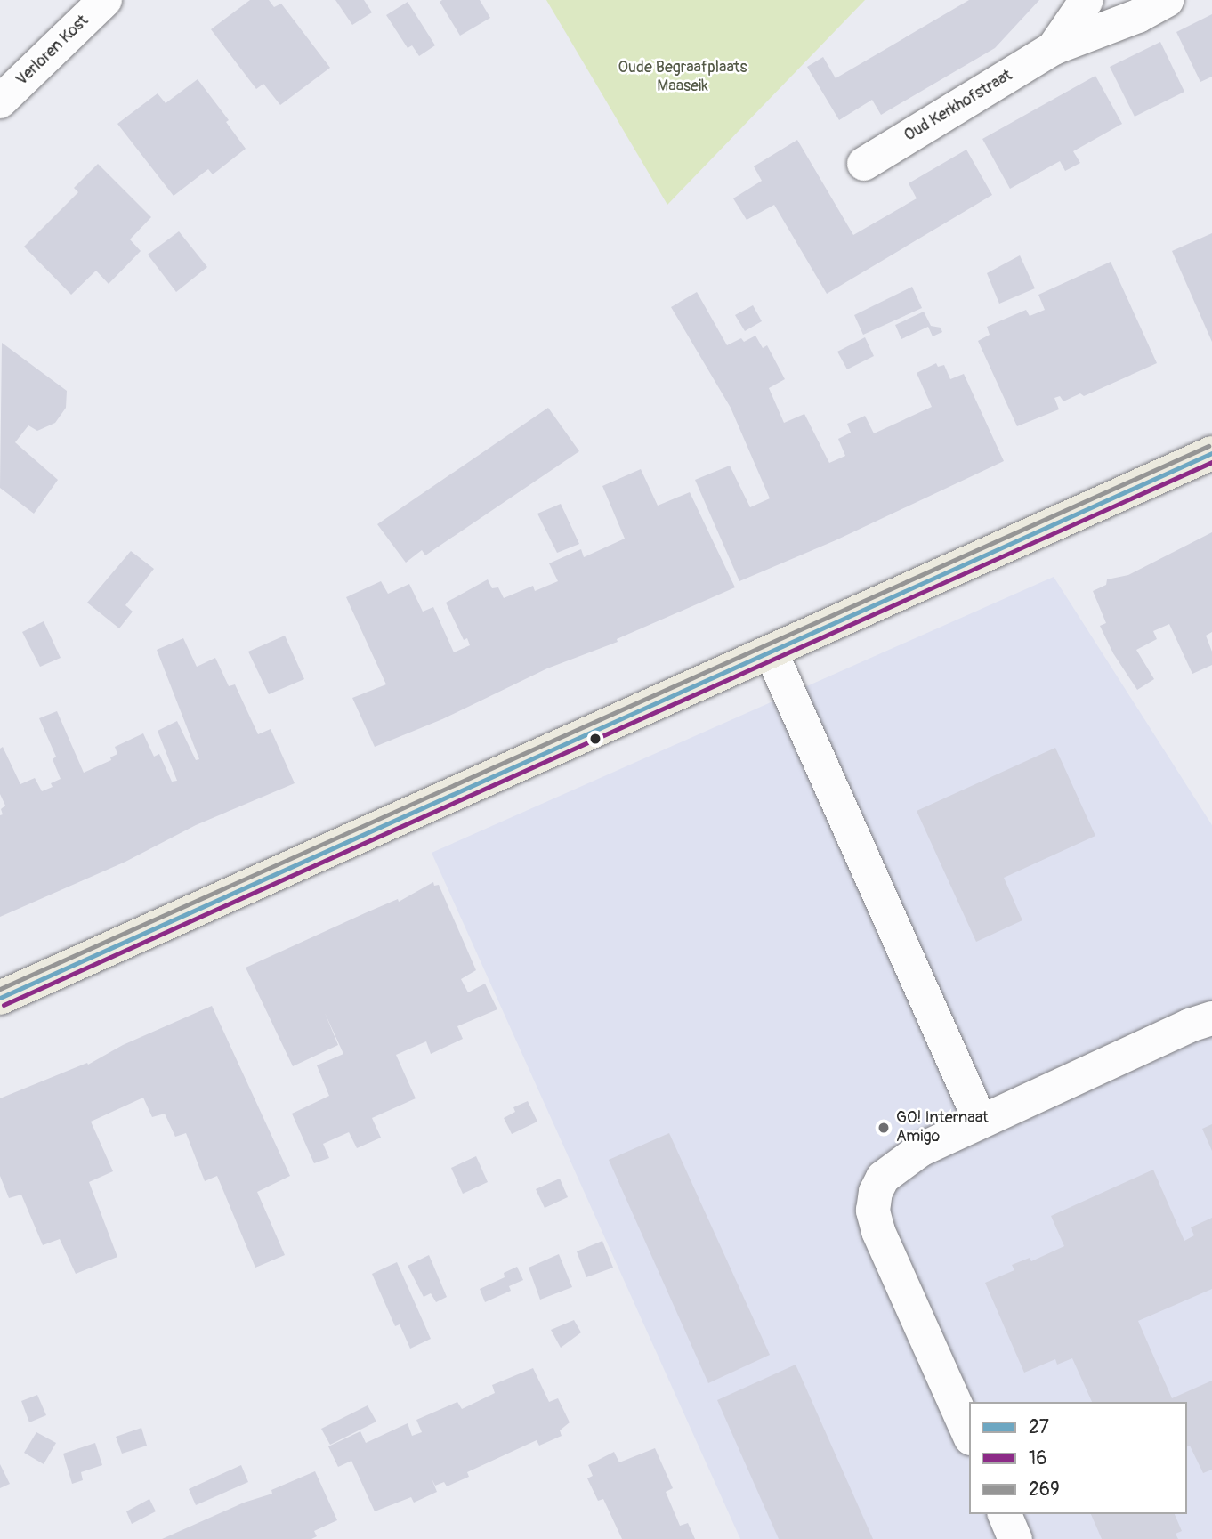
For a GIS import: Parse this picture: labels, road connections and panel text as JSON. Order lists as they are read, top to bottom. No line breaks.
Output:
{"streets":{"street":["Verloren Kost","Oud Kerkhofstraat"]},"parks":["Oude Begraafplaats Maaseik"],"places":["GO! Internaat Amigo"],"lines":["transit line 269","transit line 27","transit line 16"],"legend":["27","16","269"]}
